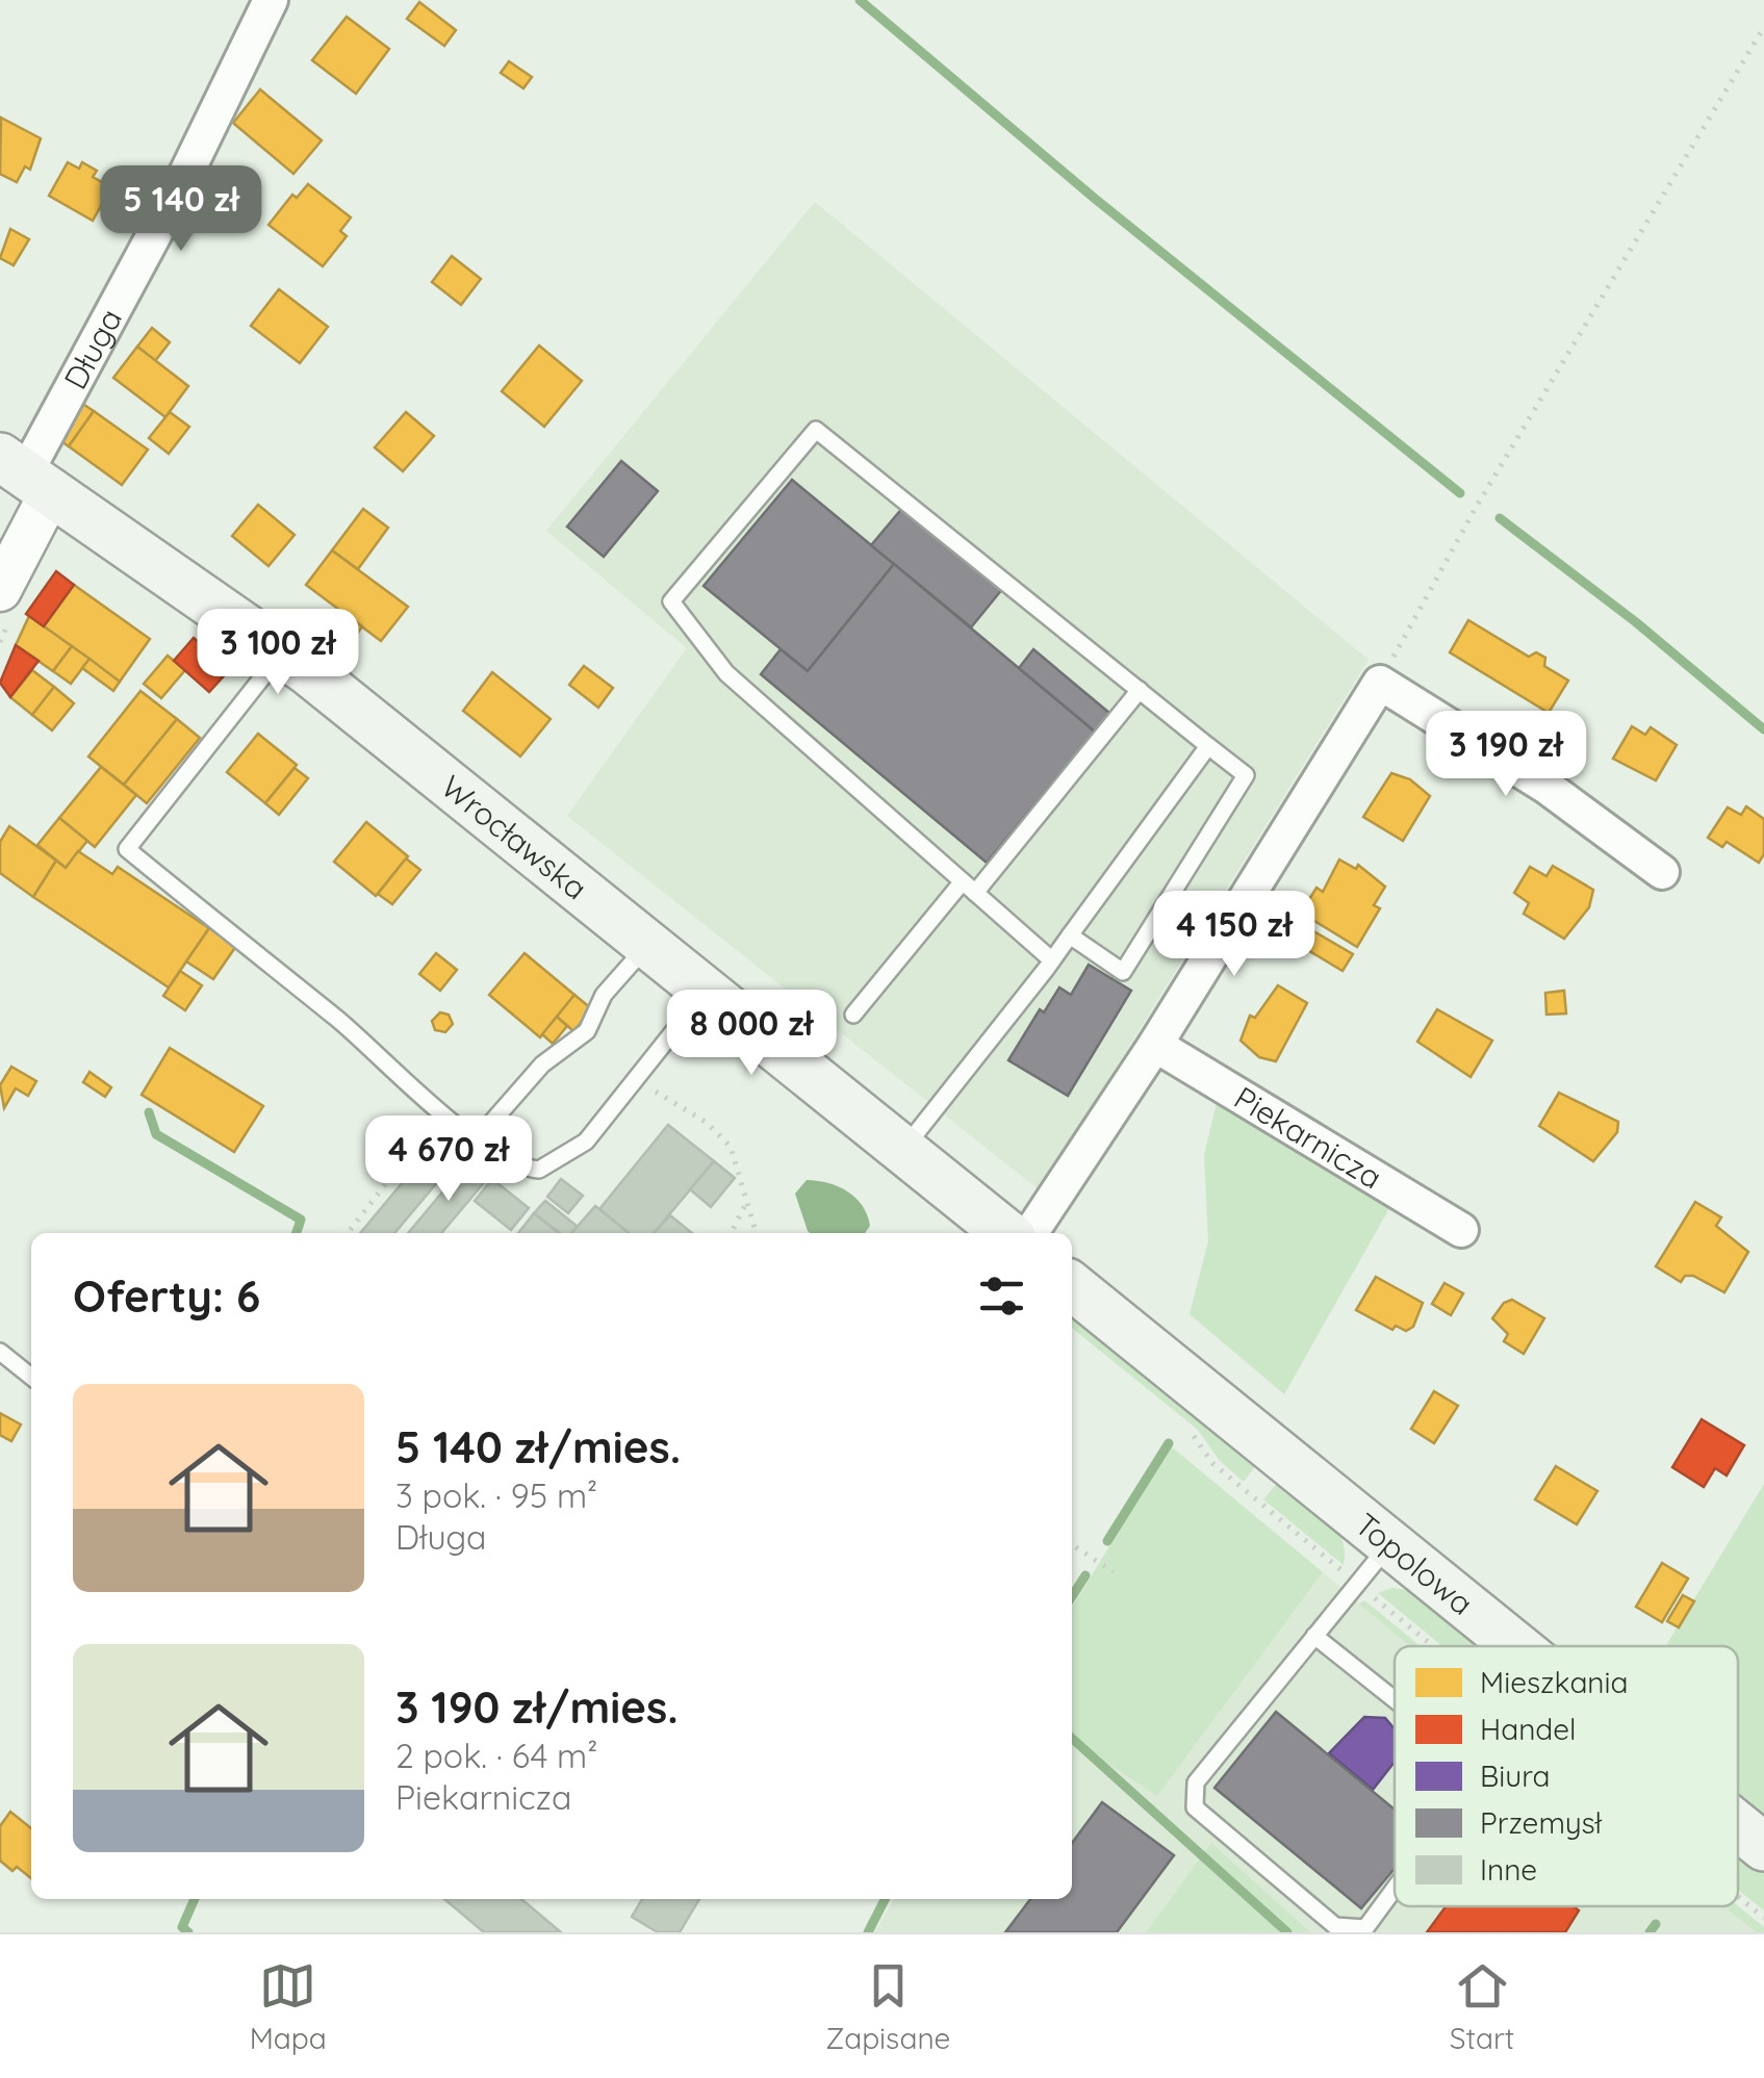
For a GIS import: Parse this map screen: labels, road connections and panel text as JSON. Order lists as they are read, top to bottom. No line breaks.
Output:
{"streets":{"main road":["Wrocławska","Topolowa"],"street":["Długa","Piekarnicza"]},"crossings":[["Długa","Wrocławska"]],"legend":["Mieszkania","Handel","Biura","Przemysł","Inne"],"page":{"price":["5 140 zł","3 100 zł","3 190 zł","4 150 zł","8 000 zł","4 670 zł"],"heading":"Oferty: 6","list":[{"name":"5 140 zł/mies.","note":"3 pok. · 95 m² · Długa"},{"name":"3 190 zł/mies.","note":"2 pok. · 64 m² · Piekarnicza"}],"tabs":["Mapa","Zapisane","Start"]}}
